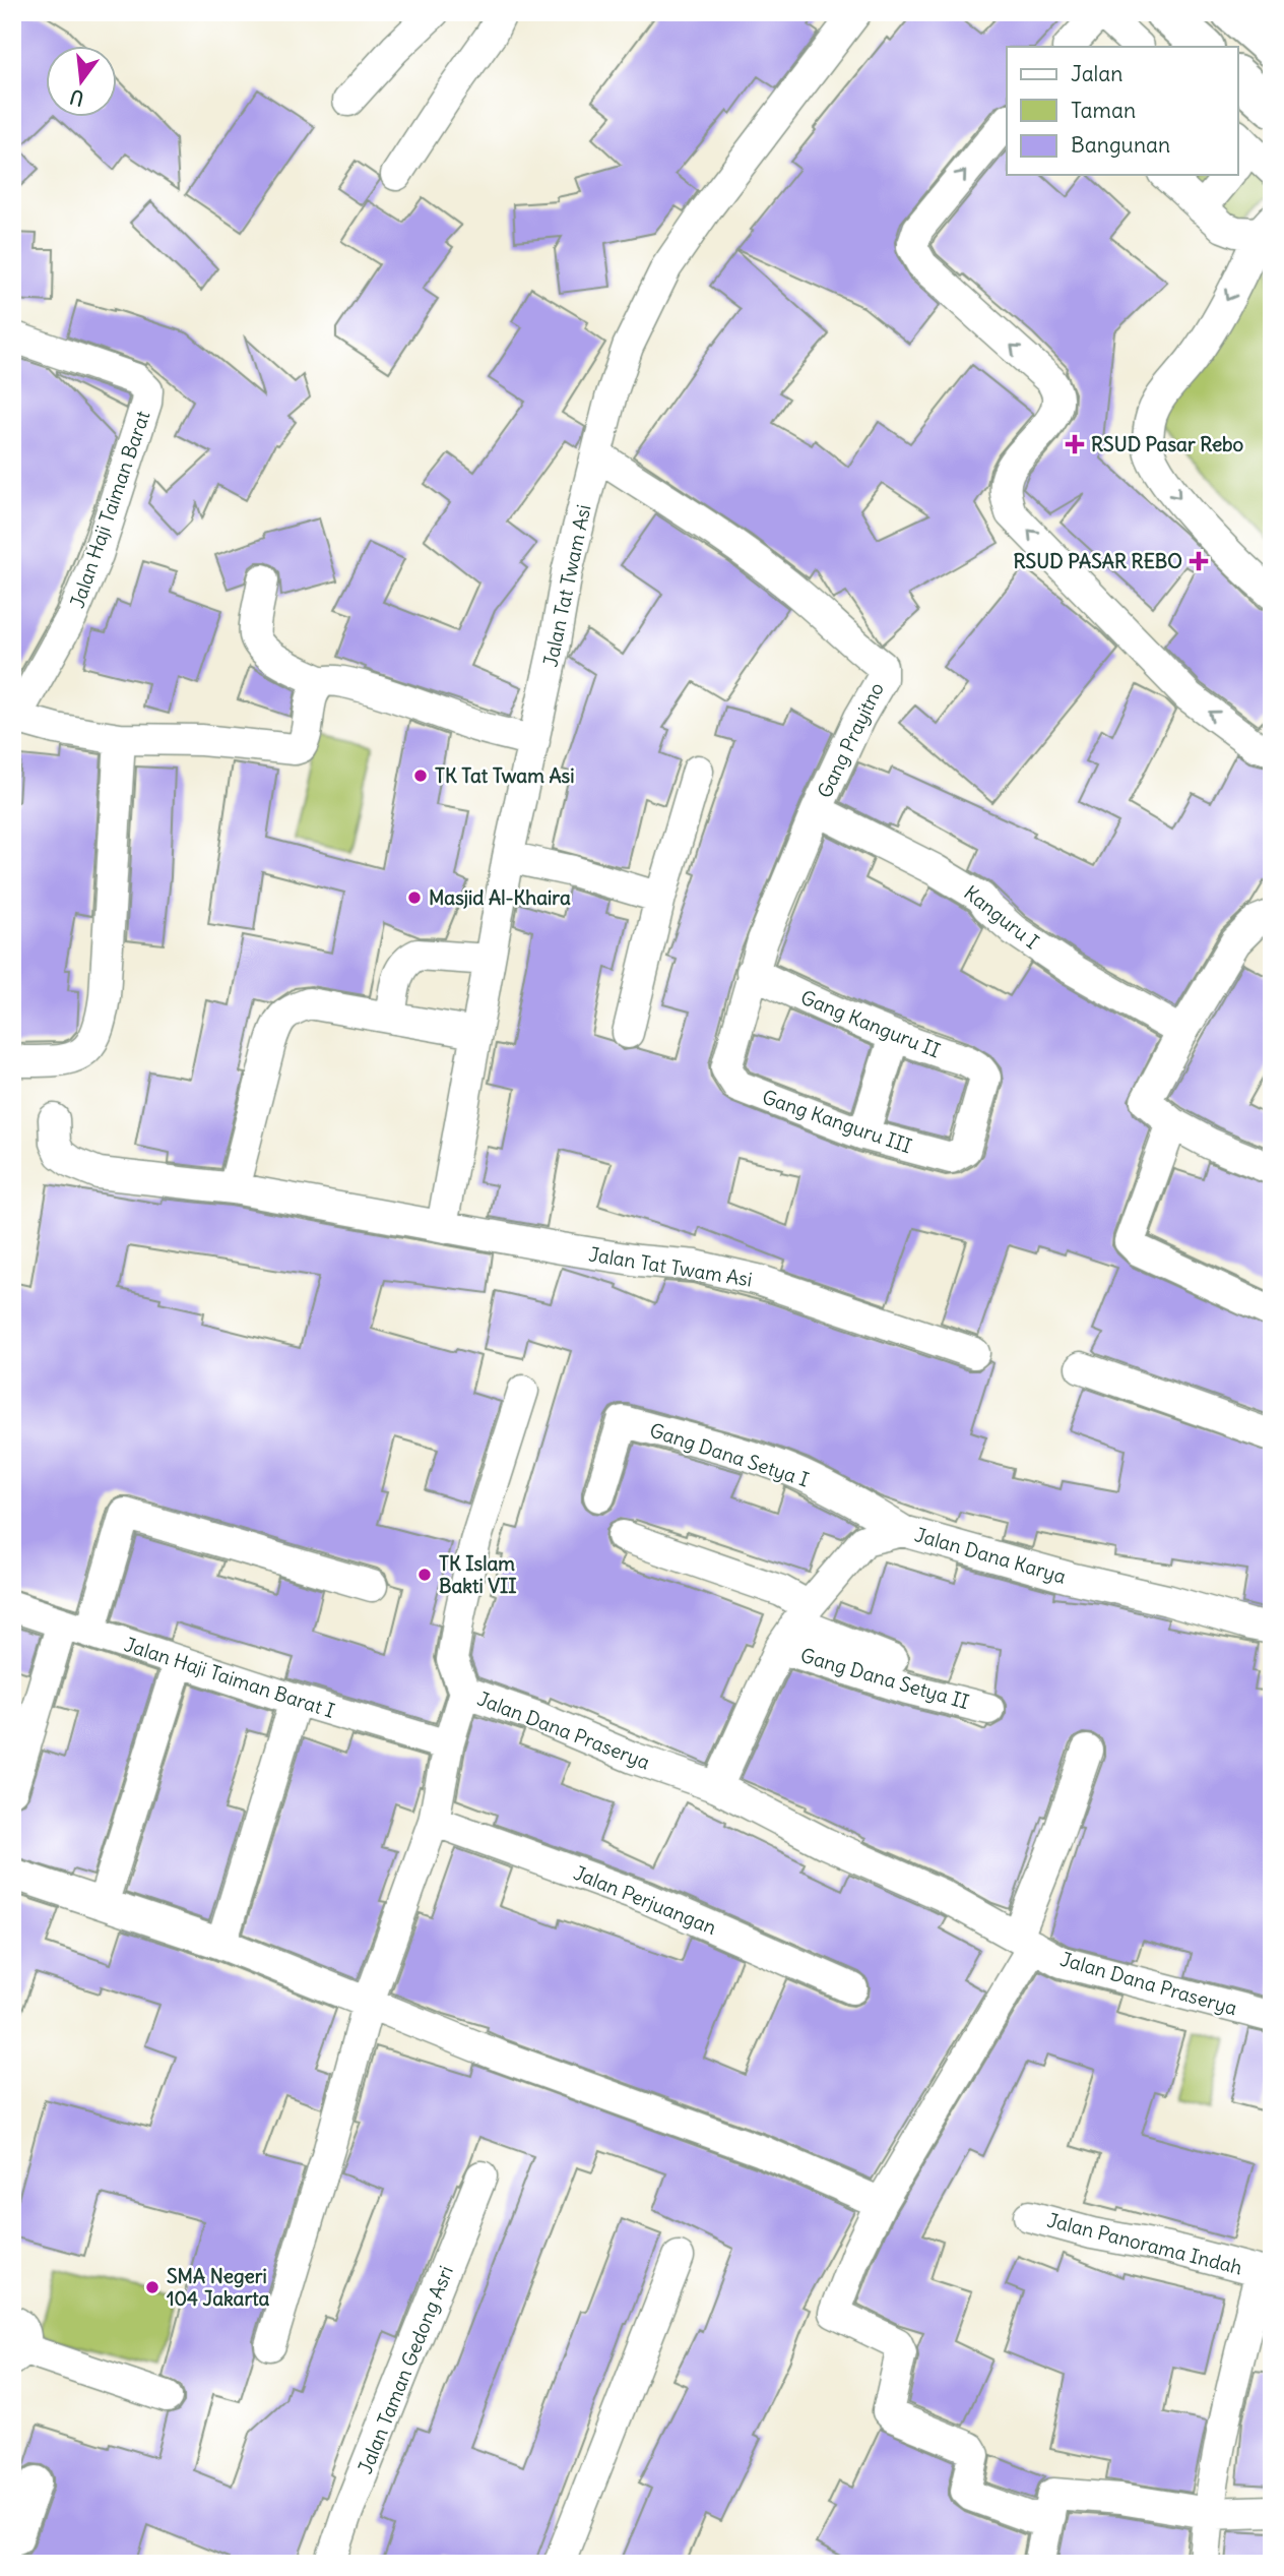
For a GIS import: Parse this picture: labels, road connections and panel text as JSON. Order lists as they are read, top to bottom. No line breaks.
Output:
{"streets":{"street":["Jalan Haji Taiman Barat","Jalan Tat Twam Asi","Gang Prayitno","Kanguru I","Gang Kanguru II","Gang Kanguru III","Gang Dana Setya I","Jalan Dana Karya","Jalan Haji Taiman Barat I","Gang Dana Setya II","Jalan Dana Praserya","Jalan Perjuangan","Jalan Panorama Indah","Jalan Taman Gedong Asri"]},"crossings":[["Jalan Tat Twam Asi","Gang Prayitno"],["Gang Prayitno","Kanguru I"],["Gang Prayitno","Gang Kanguru II"],["Gang Prayitno","Gang Kanguru III"],["Gang Kanguru II","Gang Kanguru III"],["Gang Dana Setya I","Jalan Dana Karya"],["Jalan Dana Karya","Gang Dana Setya II"],["Jalan Dana Karya","Jalan Dana Praserya"],["Jalan Haji Taiman Barat I","Jalan Dana Praserya"],["Jalan Dana Praserya","Jalan Perjuangan"]],"places":{"health":["RSUD Pasar Rebo","RSUD PASAR REBO"],"other":["TK Tat Twam Asi","Masjid Al-Khaira","TK Islam Bakti VII","SMA Negeri 104 Jakarta"]},"legend":["Jalan","Taman","Bangunan"],"north":"bottom"}
